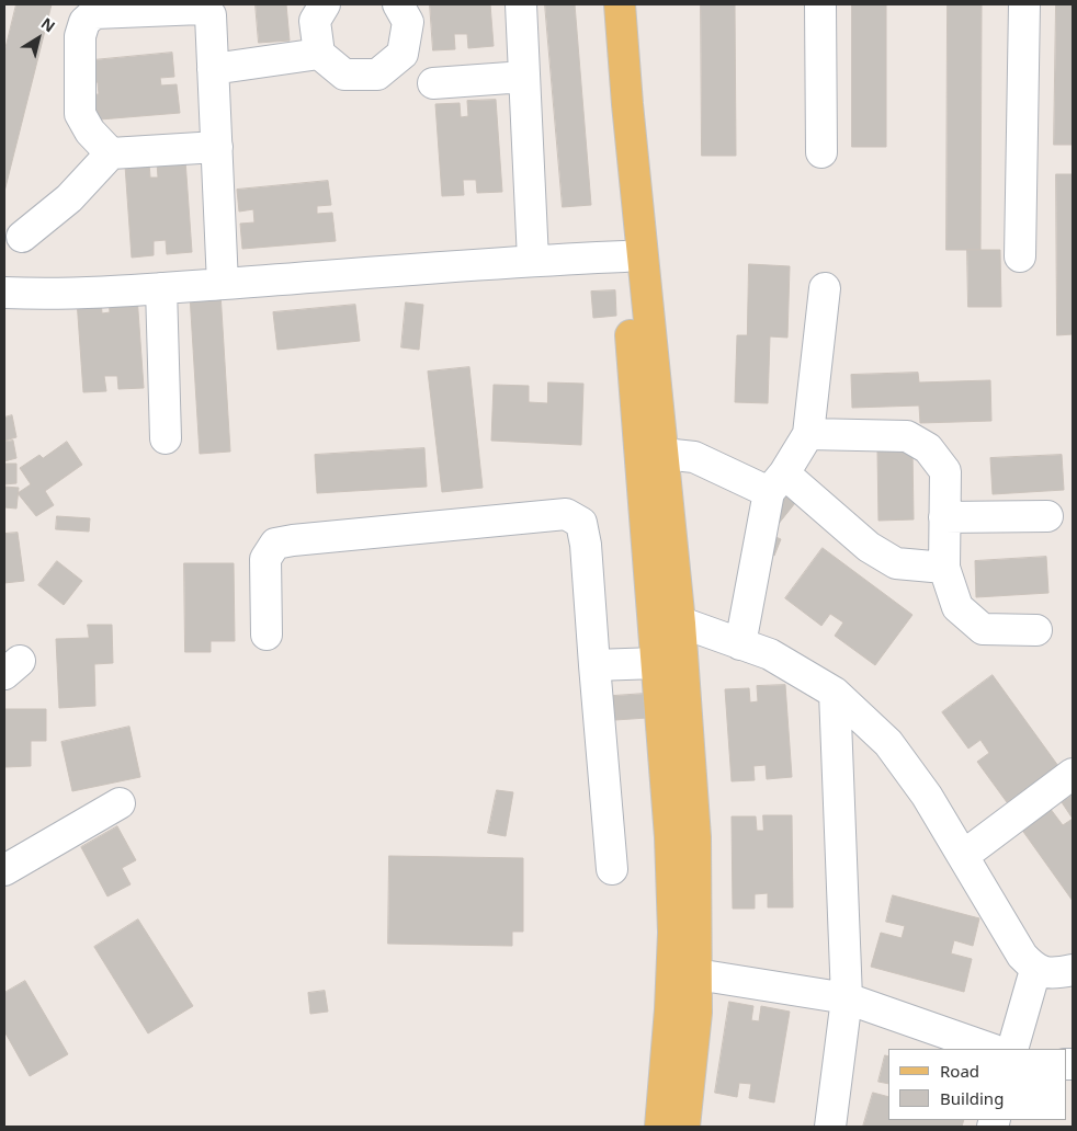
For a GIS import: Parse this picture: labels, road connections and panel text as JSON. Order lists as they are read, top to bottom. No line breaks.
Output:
{"legend":["Road","Building"],"north":"top right"}
